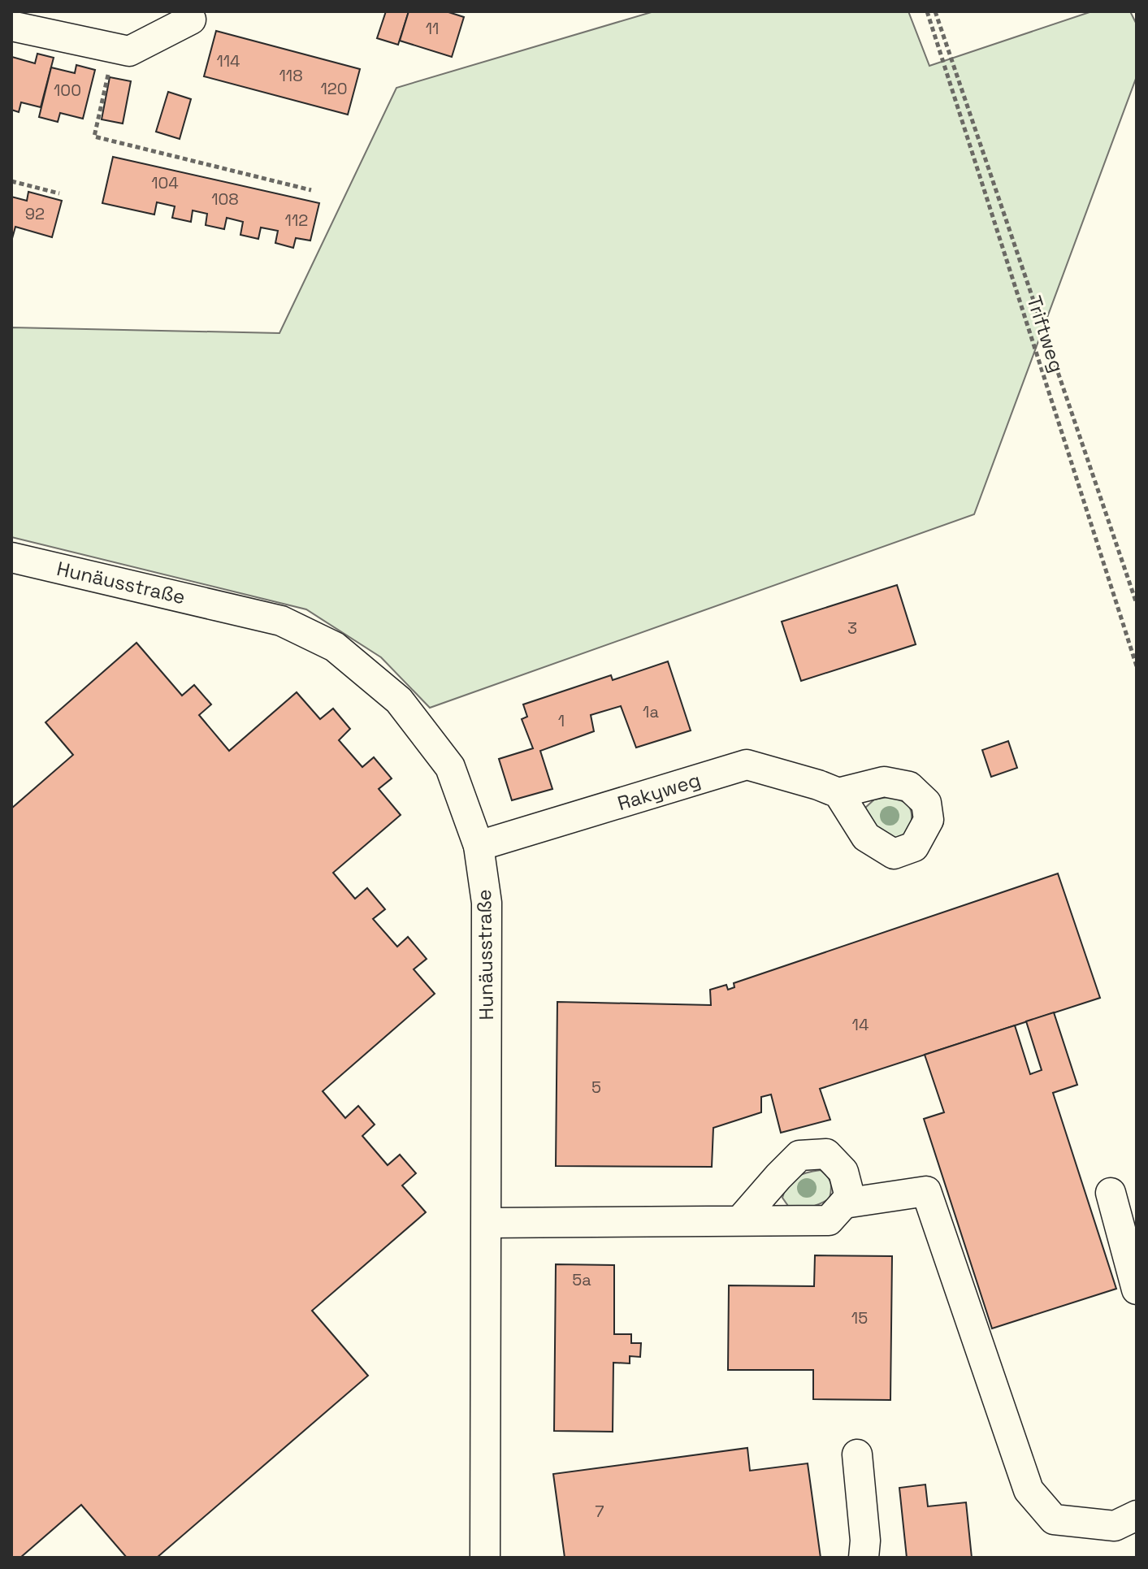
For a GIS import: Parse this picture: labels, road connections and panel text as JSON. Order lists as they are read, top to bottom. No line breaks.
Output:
{"streets":{"street":["Hunäusstraße","Rakyweg"],"path":["Triftweg"]},"crossings":[["Hunäusstraße","Rakyweg"]],"house_numbers":["11","114","118","120","100","104","108","92","112","3","1a","1","14","5","5a","15","7"]}
